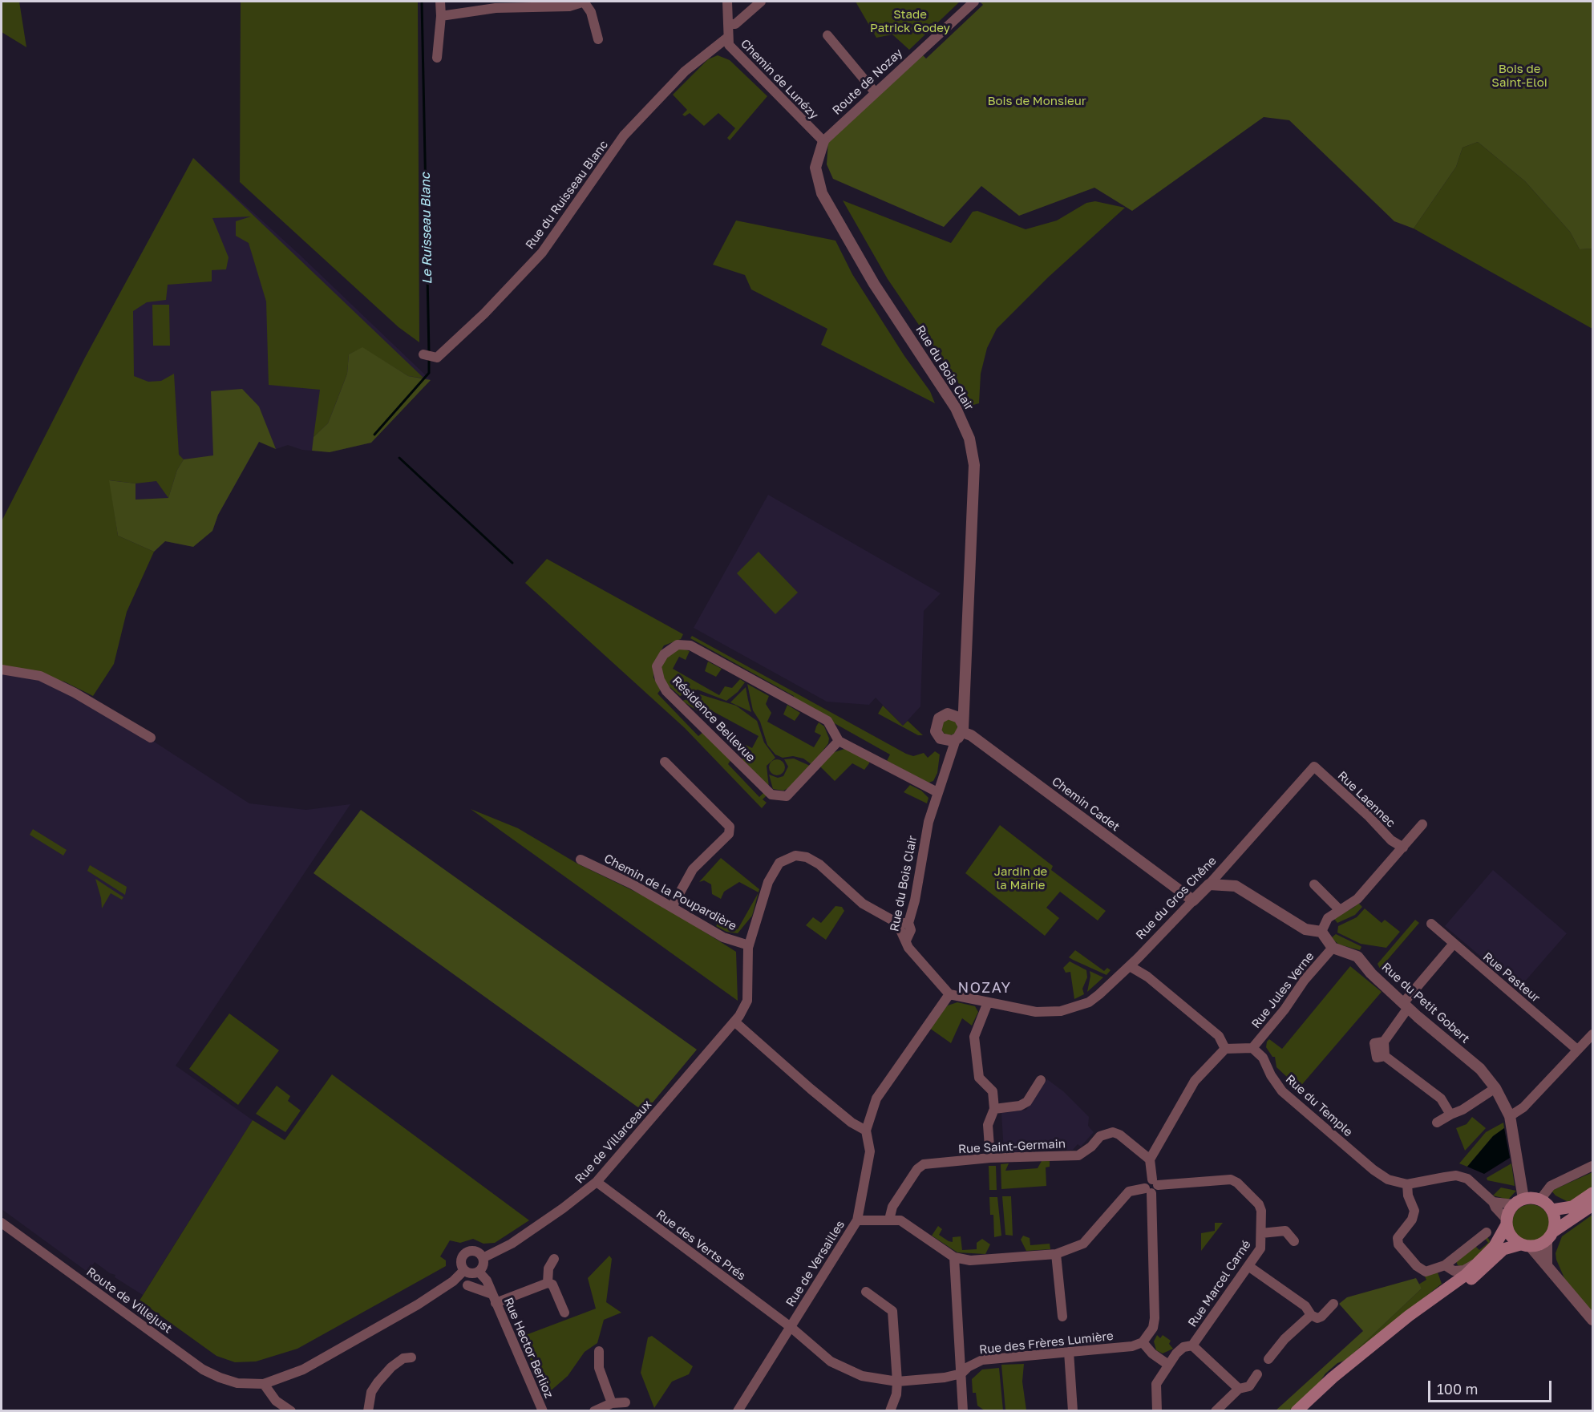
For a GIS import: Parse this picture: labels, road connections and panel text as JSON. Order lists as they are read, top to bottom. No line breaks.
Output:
{"streets":{"street":["Chemin de Lunézy","Route de Nozay","Rue du Ruisseau Blanc","Rue du Bois Clair","Résidence Bellevue","Rue Laennec","Chemin Cadet","Chemin de la Poupardière","Rue du Gros Chêne","Rue Pasteur","Rue Jules Verne","Rue du Petit Gobert","Rue du Temple","Rue de Villarceaux","Rue Saint-Germain","Rue des Verts Prés","Rue de Versailles","Rue Marcel Carné","Route de Villejust","Rue des Frères Lumière","Rue Hector Berlioz"]},"crossings":[["Chemin de Lunézy","Route de Nozay"],["Chemin de Lunézy","Rue du Ruisseau Blanc"],["Chemin de Lunézy","Rue du Bois Clair"],["Route de Nozay","Rue du Bois Clair"],["Rue du Bois Clair","Chemin Cadet"],["Rue du Bois Clair","Rue de Versailles"],["Rue Laennec","Rue du Gros Chêne"],["Chemin Cadet","Rue du Gros Chêne"],["Chemin de la Poupardière","Rue de Villarceaux"],["Rue Jules Verne","Rue du Petit Gobert"],["Rue Jules Verne","Rue du Temple"],["Rue du Petit Gobert","Rue du Temple"],["Rue de Villarceaux","Rue des Verts Prés"],["Rue de Villarceaux","Rue Hector Berlioz"],["Rue Saint-Germain","Rue des Verts Prés"],["Rue Saint-Germain","Rue de Versailles"],["Rue Saint-Germain","Rue Marcel Carné"],["Rue Saint-Germain","Rue des Frères Lumière"],["Rue des Verts Prés","Rue de Versailles"],["Rue des Verts Prés","Rue Marcel Carné"],["Rue des Verts Prés","Rue des Frères Lumière"],["Rue de Versailles","Rue Marcel Carné"],["Rue de Versailles","Rue des Frères Lumière"],["Rue Marcel Carné","Rue des Frères Lumière"]],"districts":["NOZAY"],"water":["Le Ruisseau Blanc"],"parks":["Stade Patrick Godey","Bois de Saint-Eloi","Bois de Monsieur","Jardin de la Mairie"],"scale_bar":"100 m"}
